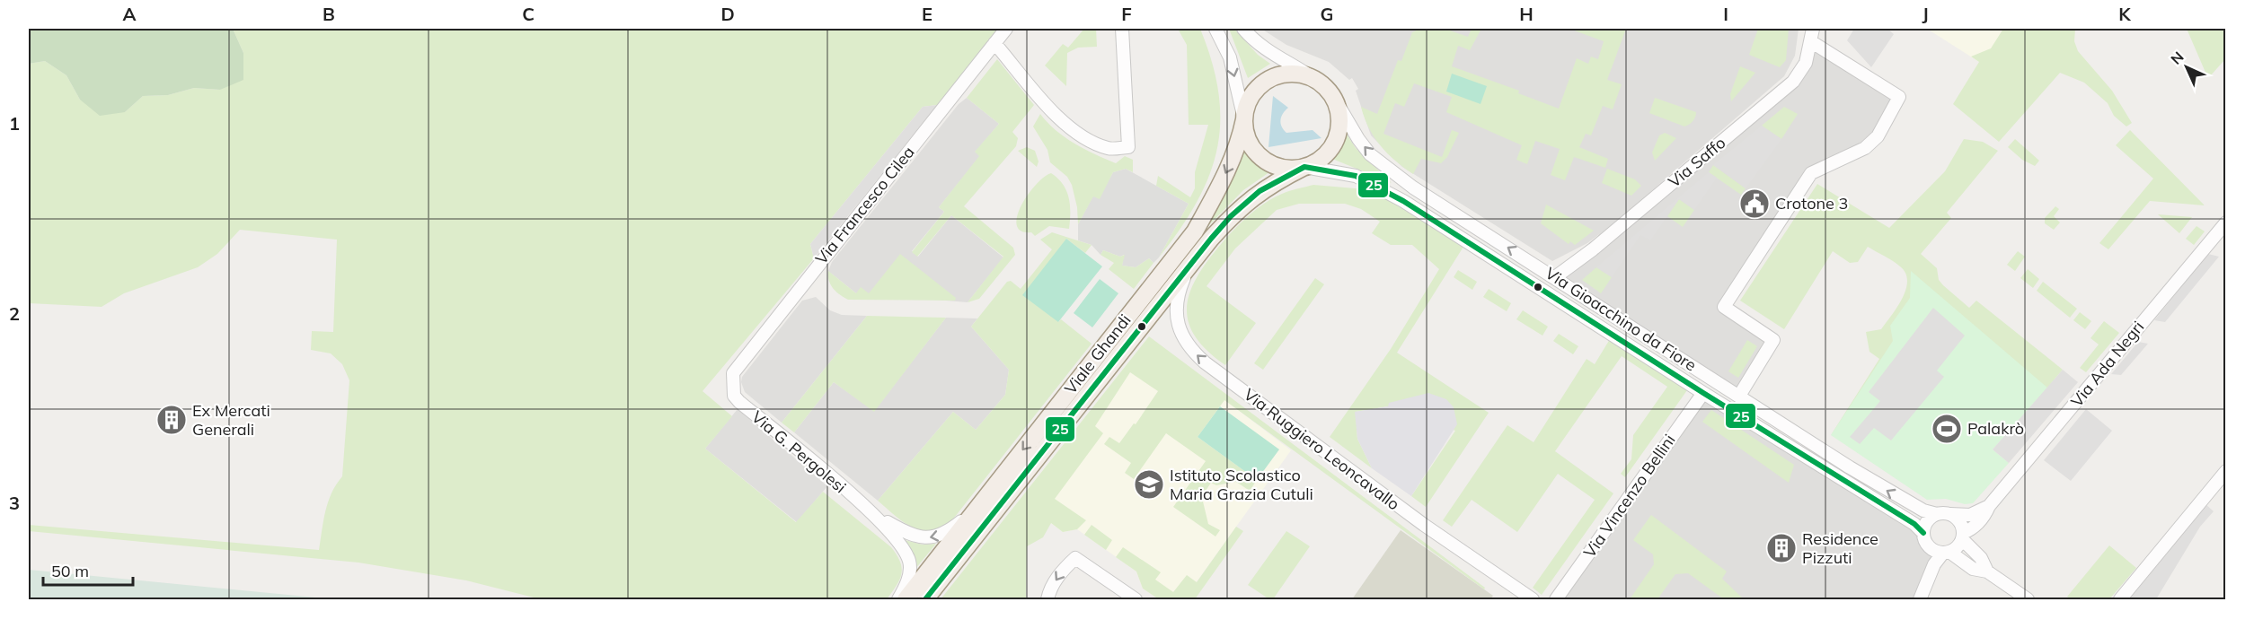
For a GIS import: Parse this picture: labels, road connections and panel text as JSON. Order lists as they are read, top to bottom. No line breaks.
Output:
{"streets":{"main road":["Viale Ghandi"],"street":["Via Saffo","Via Francesco Cilea","Via Gioacchino da Fiore","Via Ada Negri","Via Ruggiero Leoncavallo","Via G. Pergolesi","Via Vincenzo Bellini"]},"crossings":[["Via Saffo","Via Gioacchino da Fiore"],["Via Francesco Cilea","Via G. Pergolesi"],["Via Gioacchino da Fiore","Viale Ghandi"],["Via Gioacchino da Fiore","Via Ada Negri"],["Via Gioacchino da Fiore","Via Vincenzo Bellini"],["Viale Ghandi","Via Ruggiero Leoncavallo"]],"one_way":["Via Ruggiero Leoncavallo"],"places":{"public building":["Crotone 3"],"building":["Ex Mercati Generali","Residence Pizzuti"],"sports":["Palakrò"],"school or university":["Istituto Scolastico Maria Grazia Cutuli"]},"lines":["transit line 25"],"scale_bar":"50 m","north":"top left","grid":{"columns":["A","B","C","D","E","F","G","H","I","J","K"],"rows":["1","2","3"]}}
